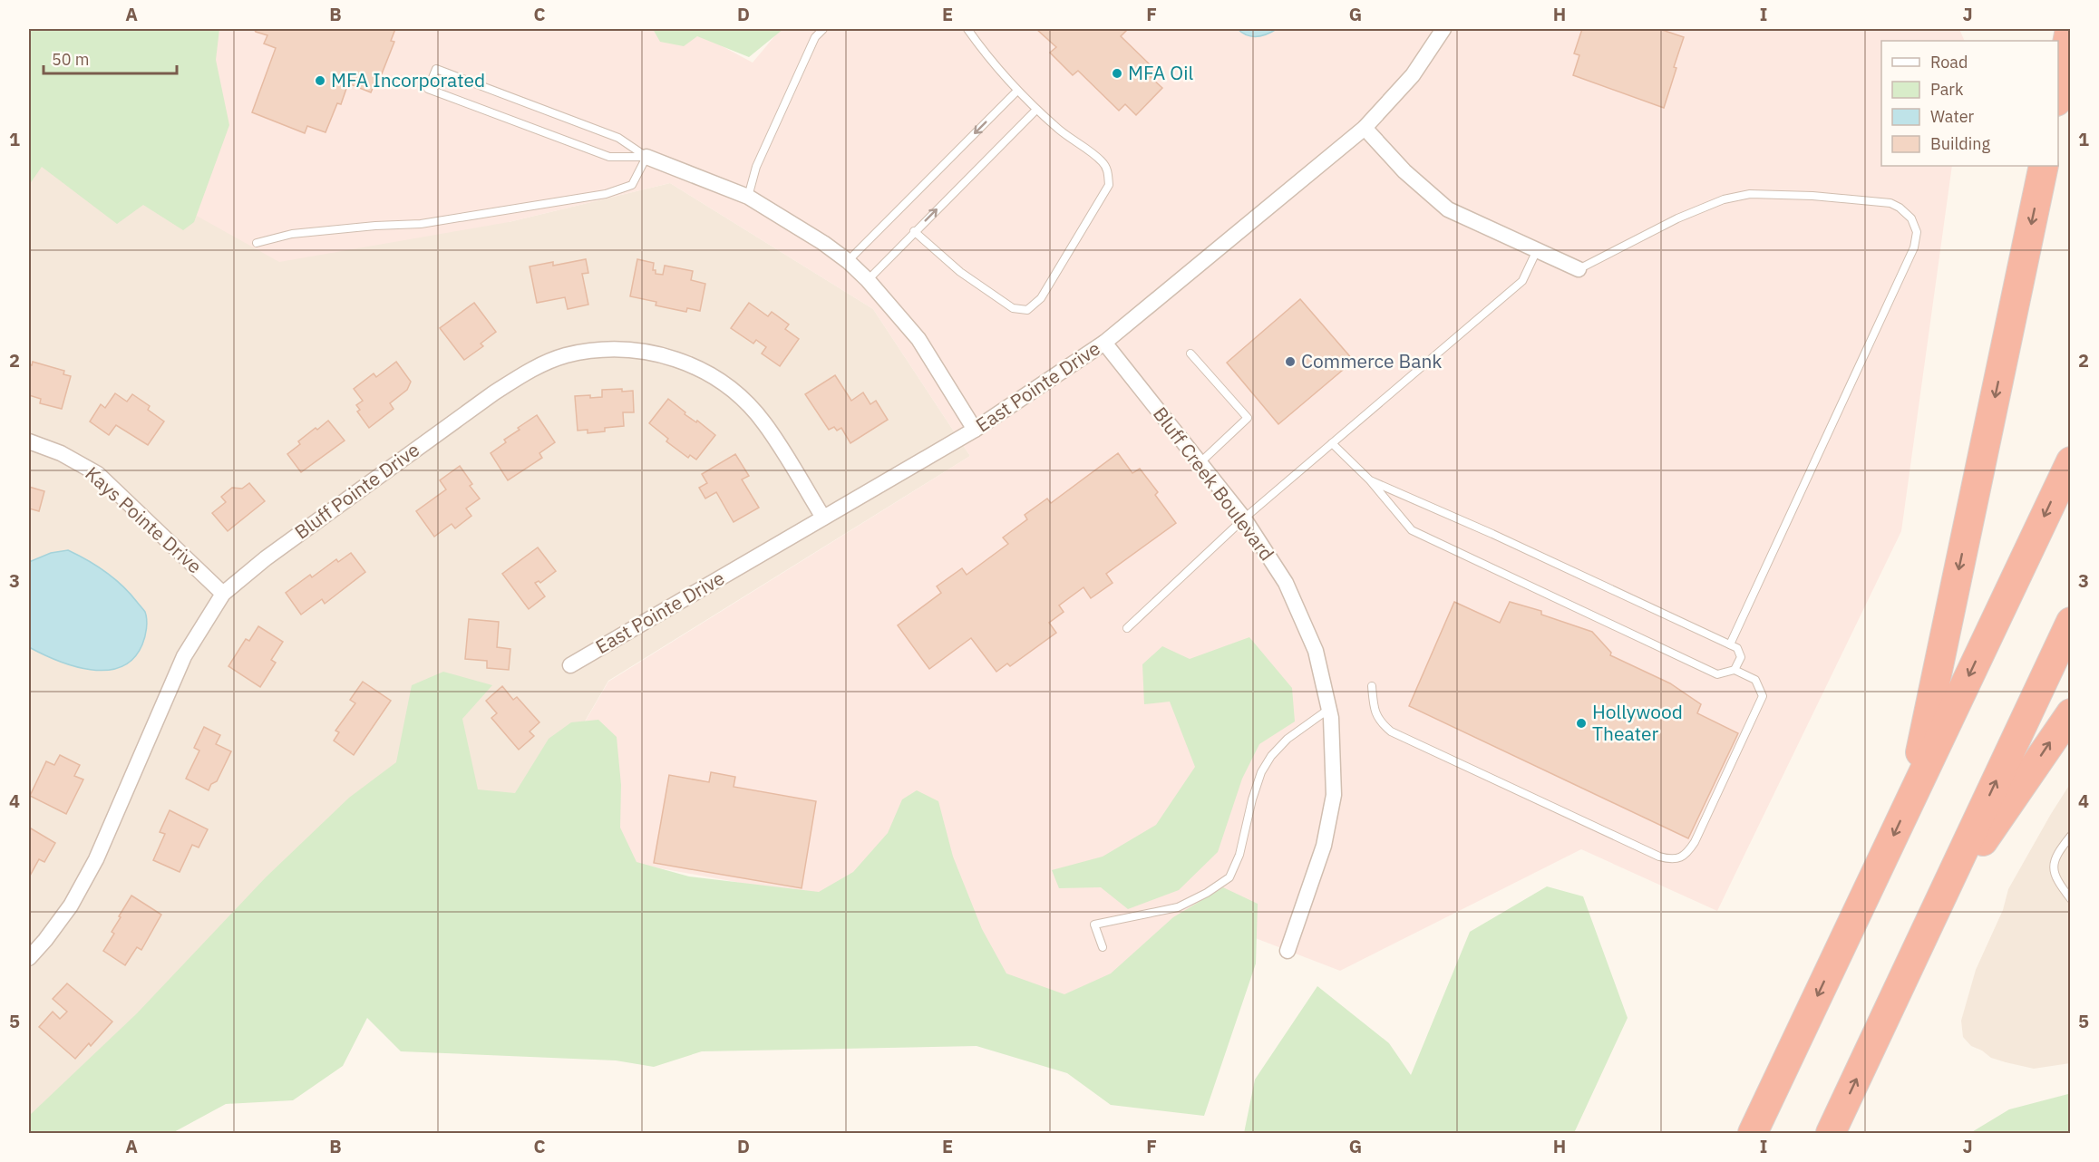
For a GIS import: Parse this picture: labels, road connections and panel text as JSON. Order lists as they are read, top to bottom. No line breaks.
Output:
{"streets":{"street":["East Pointe Drive","Bluff Creek Boulevard","Bluff Pointe Drive","Kays Pointe Drive"]},"crossings":[["East Pointe Drive","Bluff Creek Boulevard"],["East Pointe Drive","Bluff Pointe Drive"],["Bluff Pointe Drive","Kays Pointe Drive"]],"places":["MFA Oil","MFA Incorporated","Commerce Bank","Hollywood Theater"],"legend":["Road","Park","Water","Building"],"scale_bar":"50 m","grid":{"columns":["A","B","C","D","E","F","G","H","I","J"],"rows":["1","2","3","4","5"]}}
